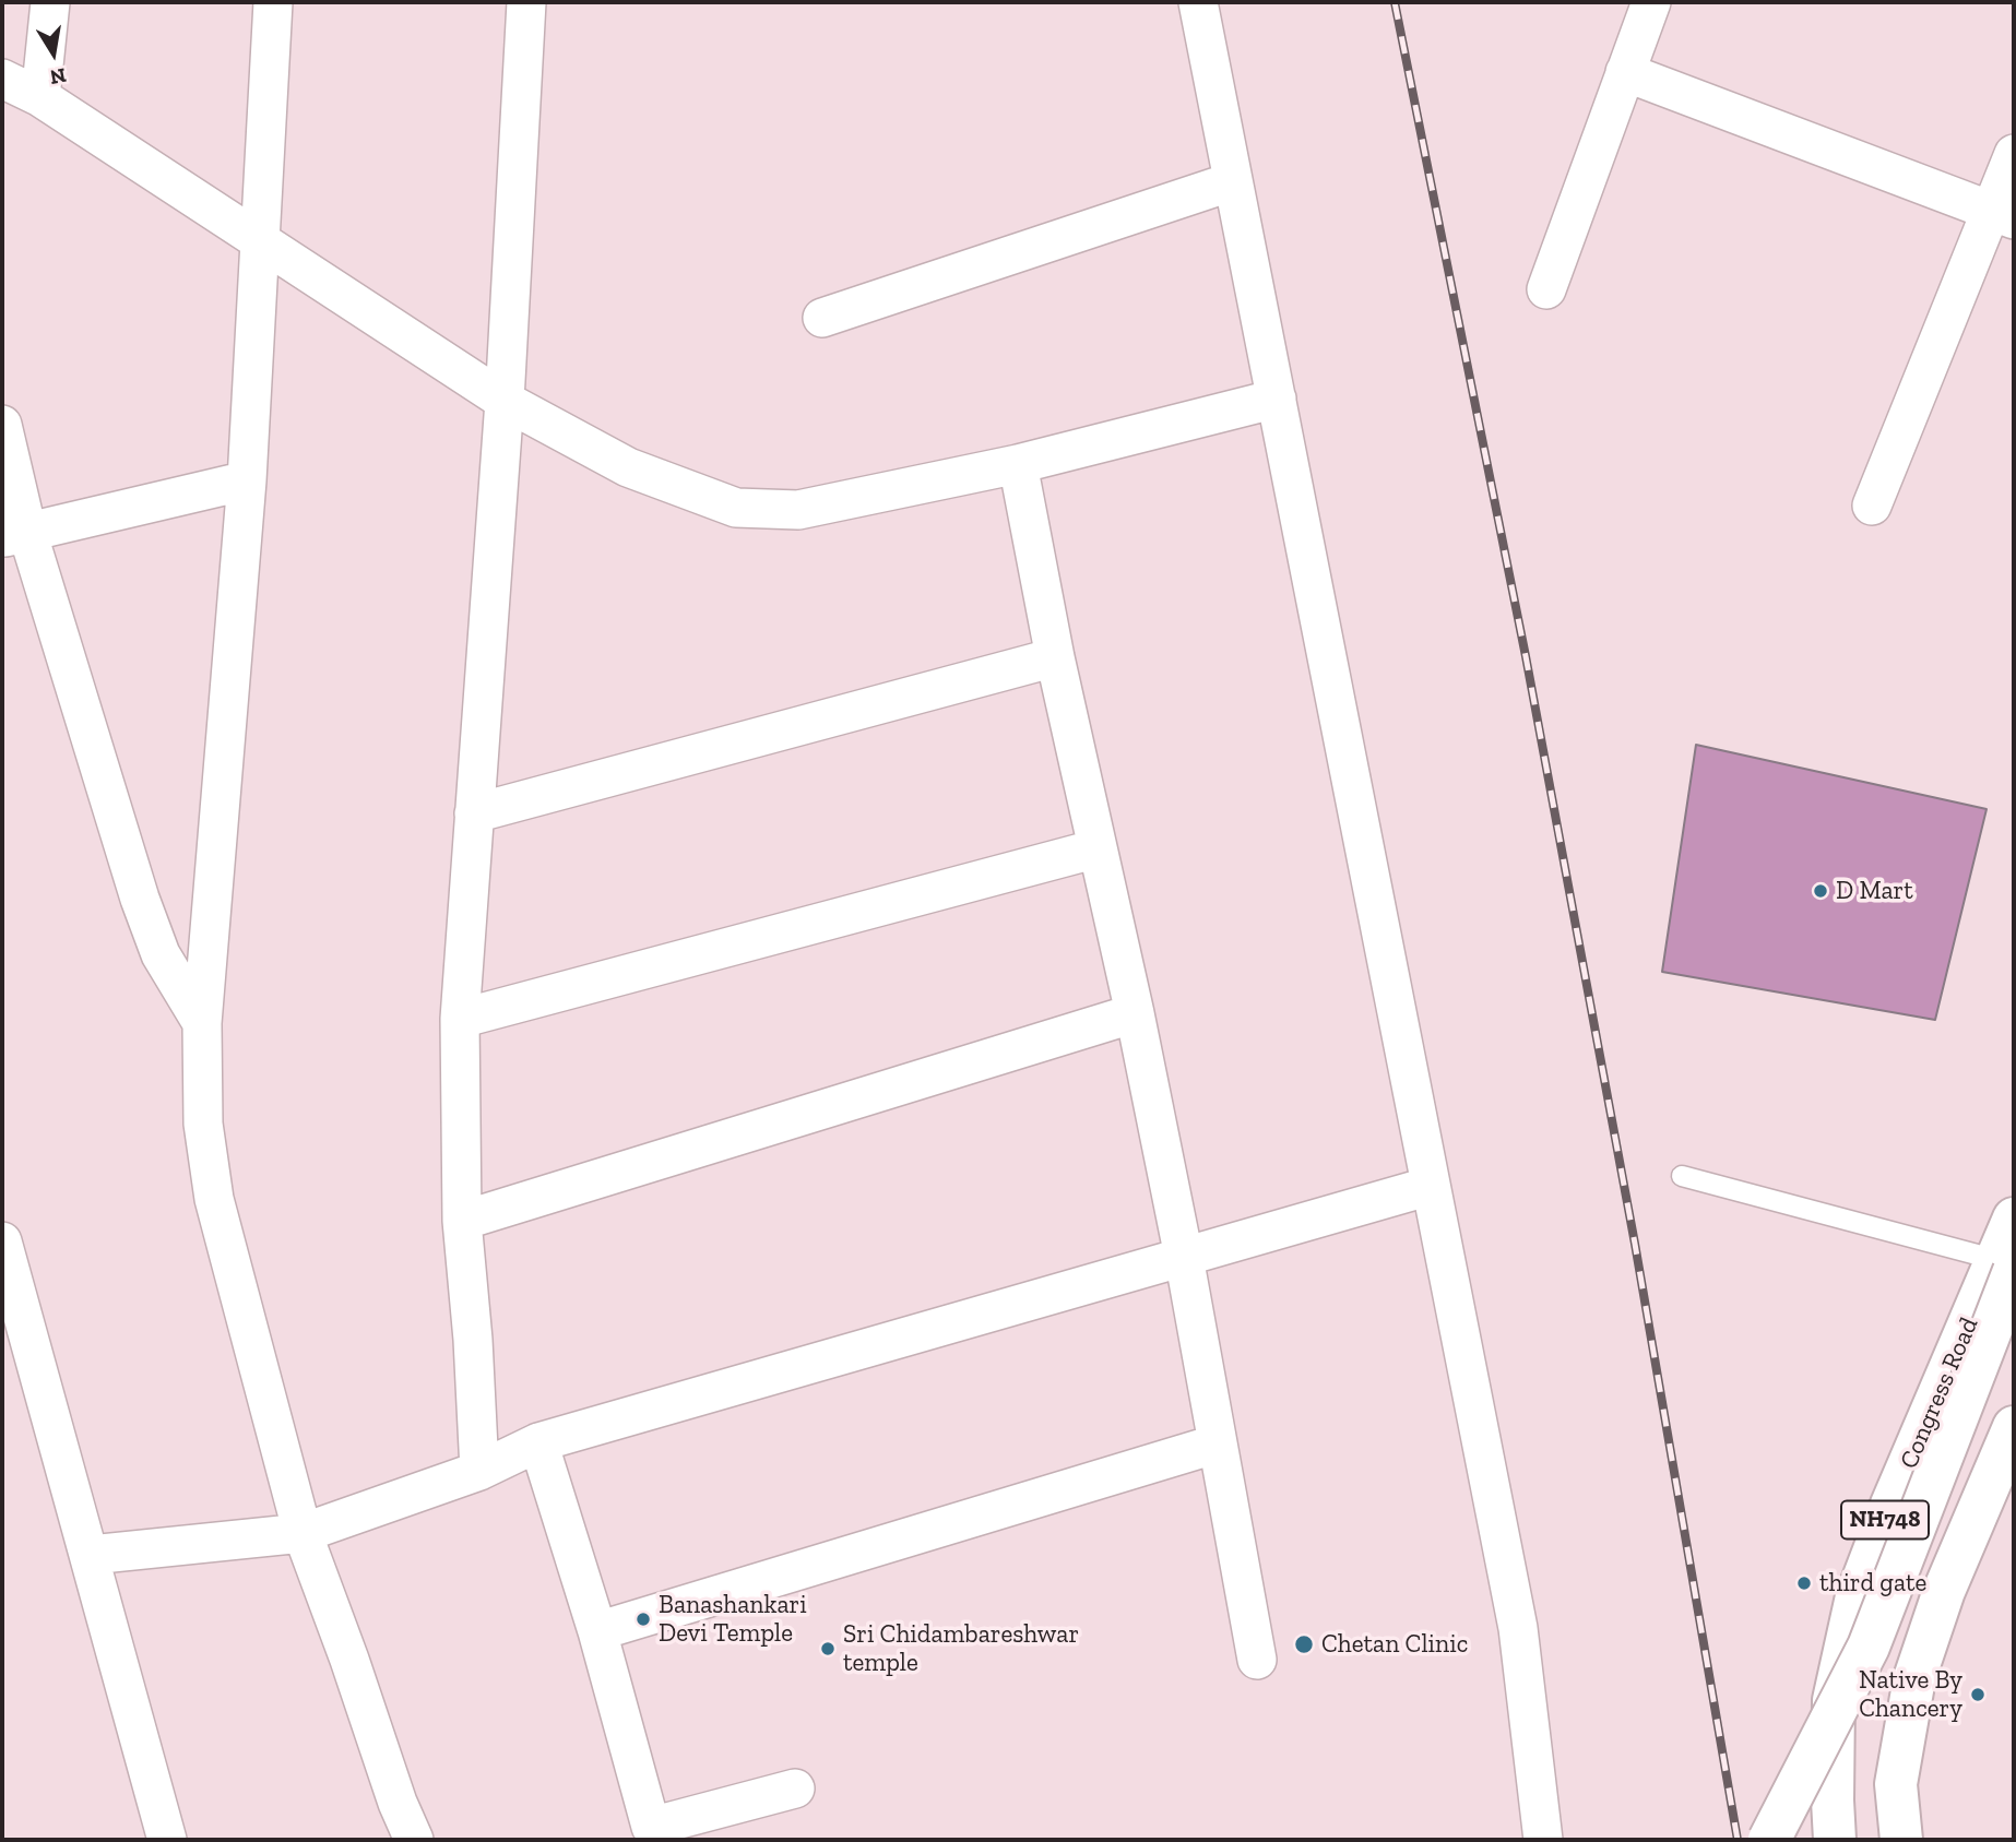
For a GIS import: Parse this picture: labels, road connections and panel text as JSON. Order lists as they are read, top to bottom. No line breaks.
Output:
{"streets":{"main road":["Congress Road","NH748"]},"places":["D Mart","third gate","Banashankari Devi Temple","Chetan Clinic","Sri Chidambareshwar temple","Native By Chancery"],"north":"bottom"}
